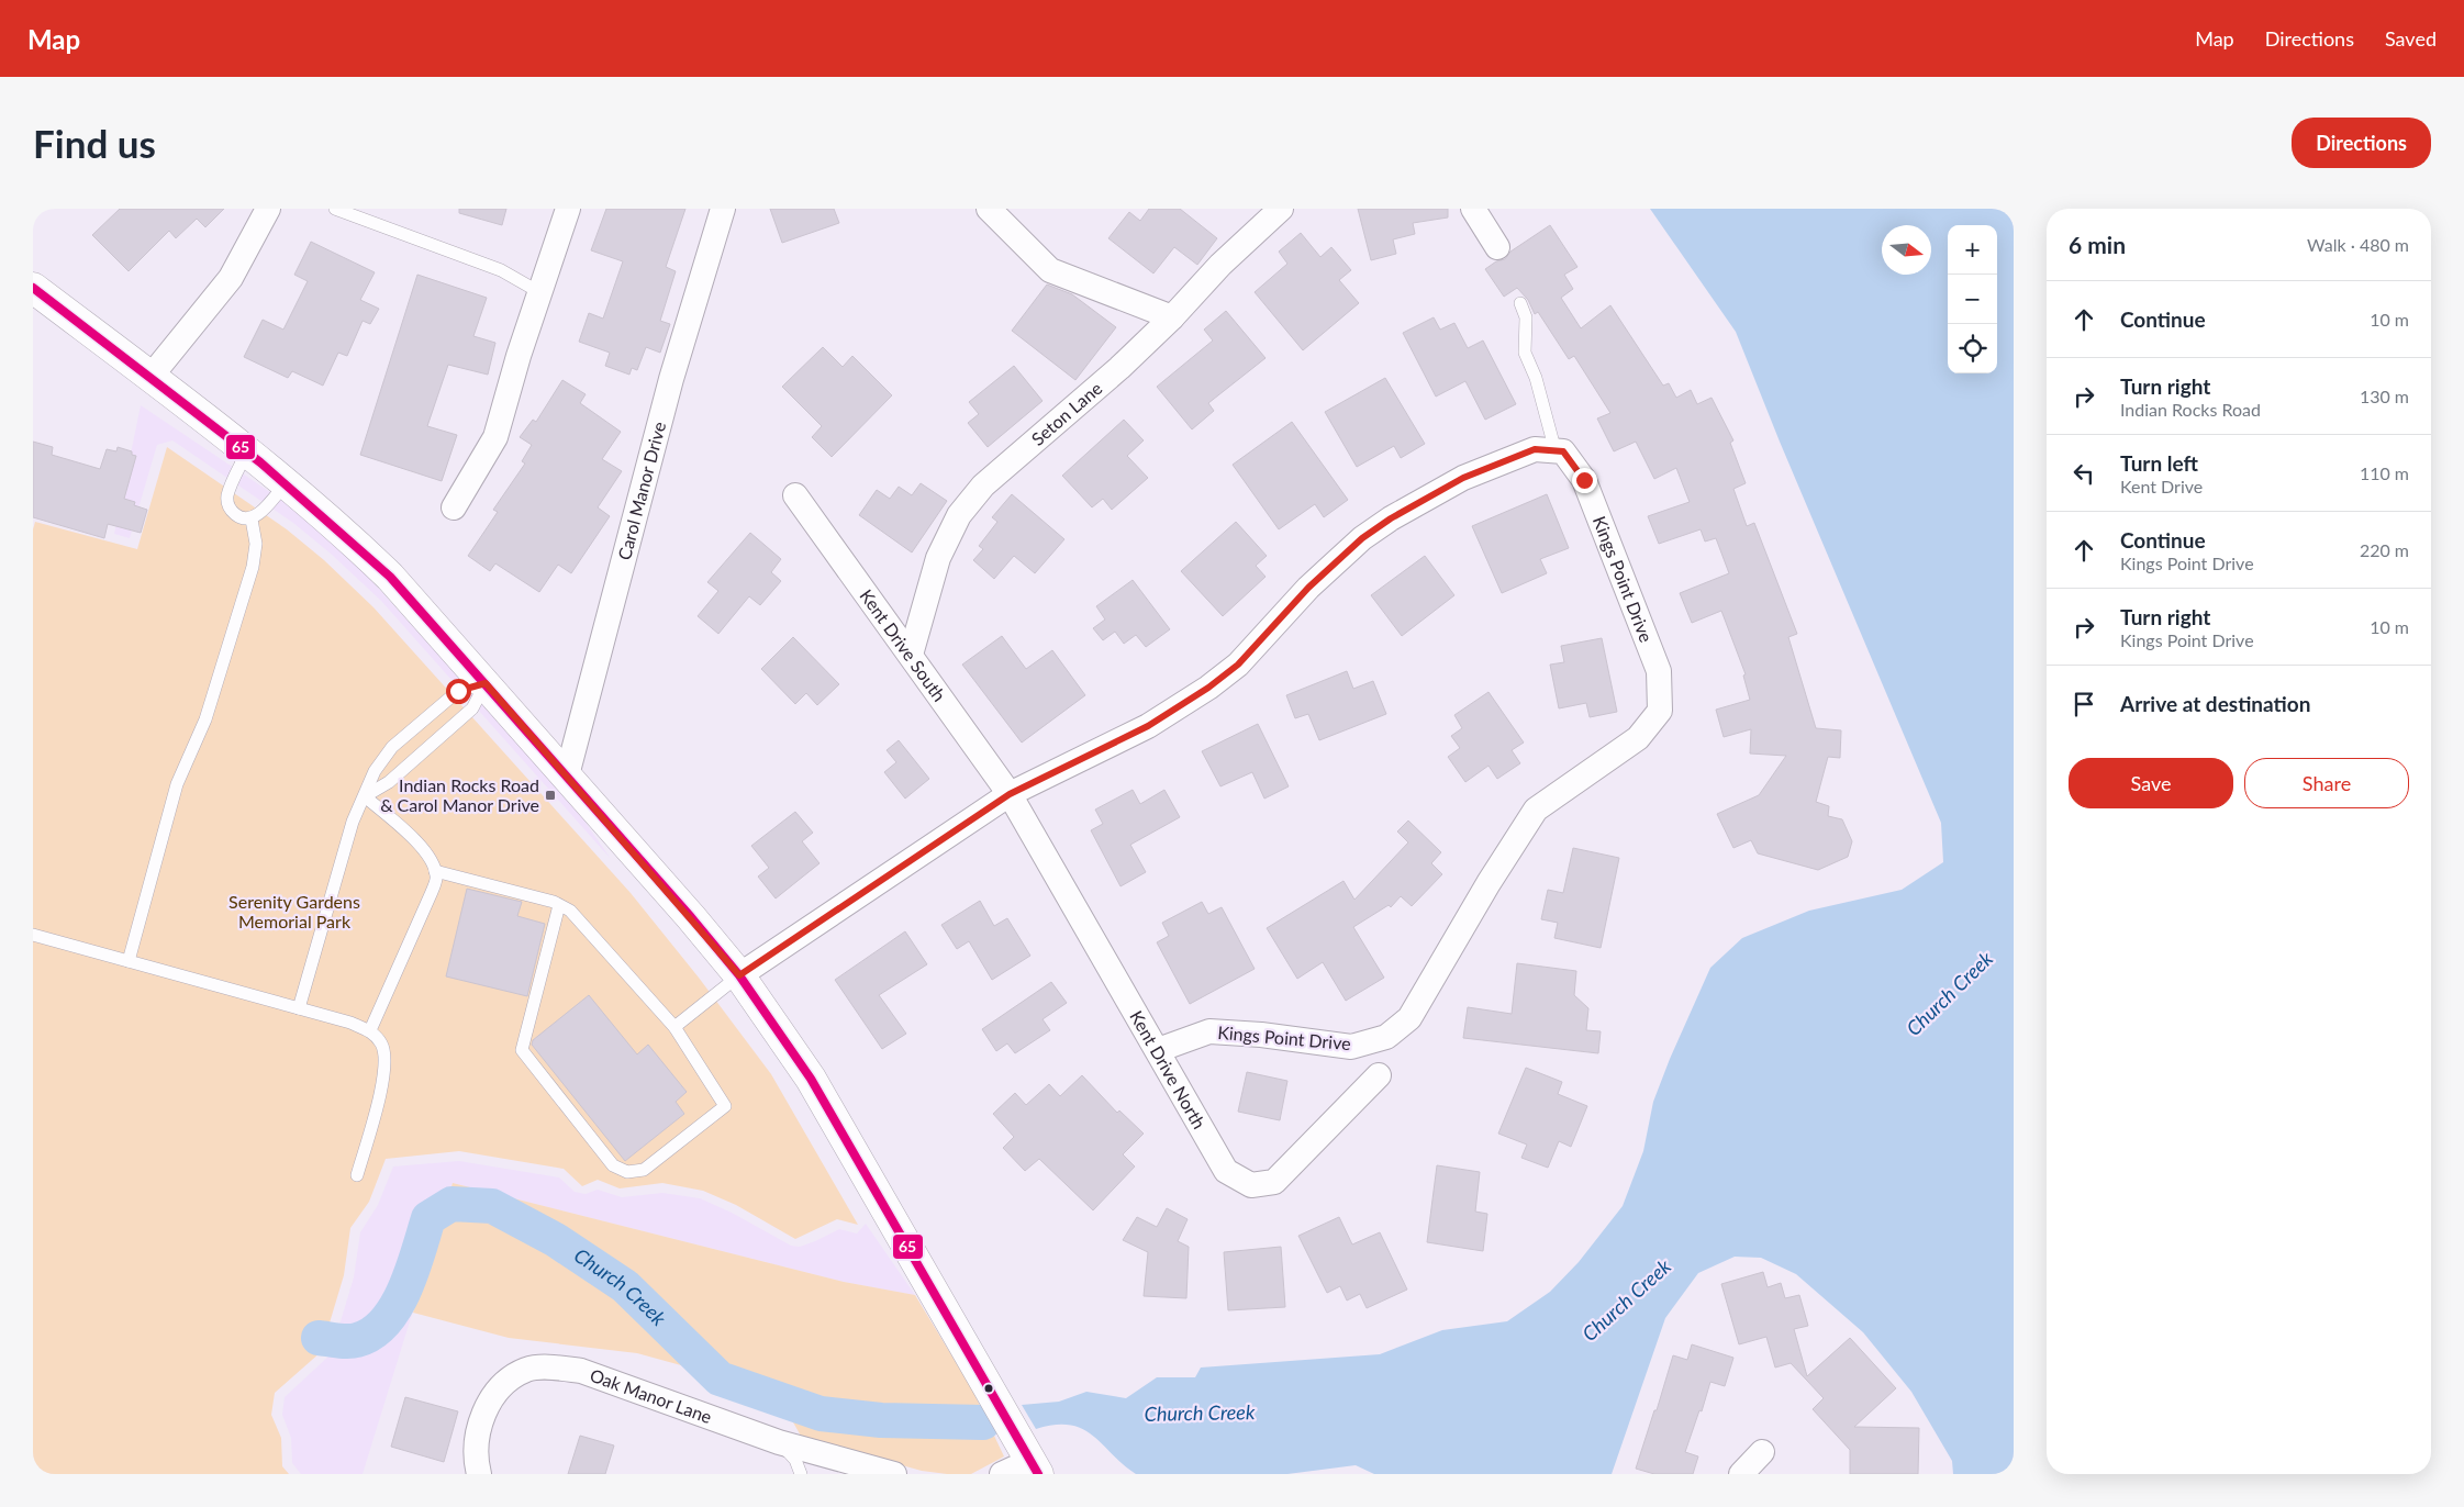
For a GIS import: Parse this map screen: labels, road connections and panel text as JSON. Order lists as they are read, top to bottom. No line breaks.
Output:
{"streets":{"street":["Seton Lane","Carol Manor Drive","Kings Point Drive","Kent Drive South","Kent Drive North","Oak Manor Lane"]},"crossings":[["Seton Lane","Kent Drive South"],["Kings Point Drive","Kent Drive North"],["Kent Drive South","Kent Drive North"]],"water":["Church Creek"],"parks":["Serenity Gardens Memorial Park"],"places":{"transit":["Indian Rocks Road & Carol Manor Drive"]},"lines":["transit line 65"],"north":"right","page":{"header":"Map","nav":["Map","Directions","Saved"],"buttons":["Directions",["Save","Share"]],"title":"Find us","heading":["6 min","Walk · 480 m"],"map_buttons":["+","−"],"list":[["Continue","10 m"],["Turn right","Indian Rocks Road","130 m"],["Turn left","Kent Drive","110 m"],["Continue","Kings Point Drive","220 m"],["Turn right","Kings Point Drive","10 m"],"Arrive at destination"]}}
